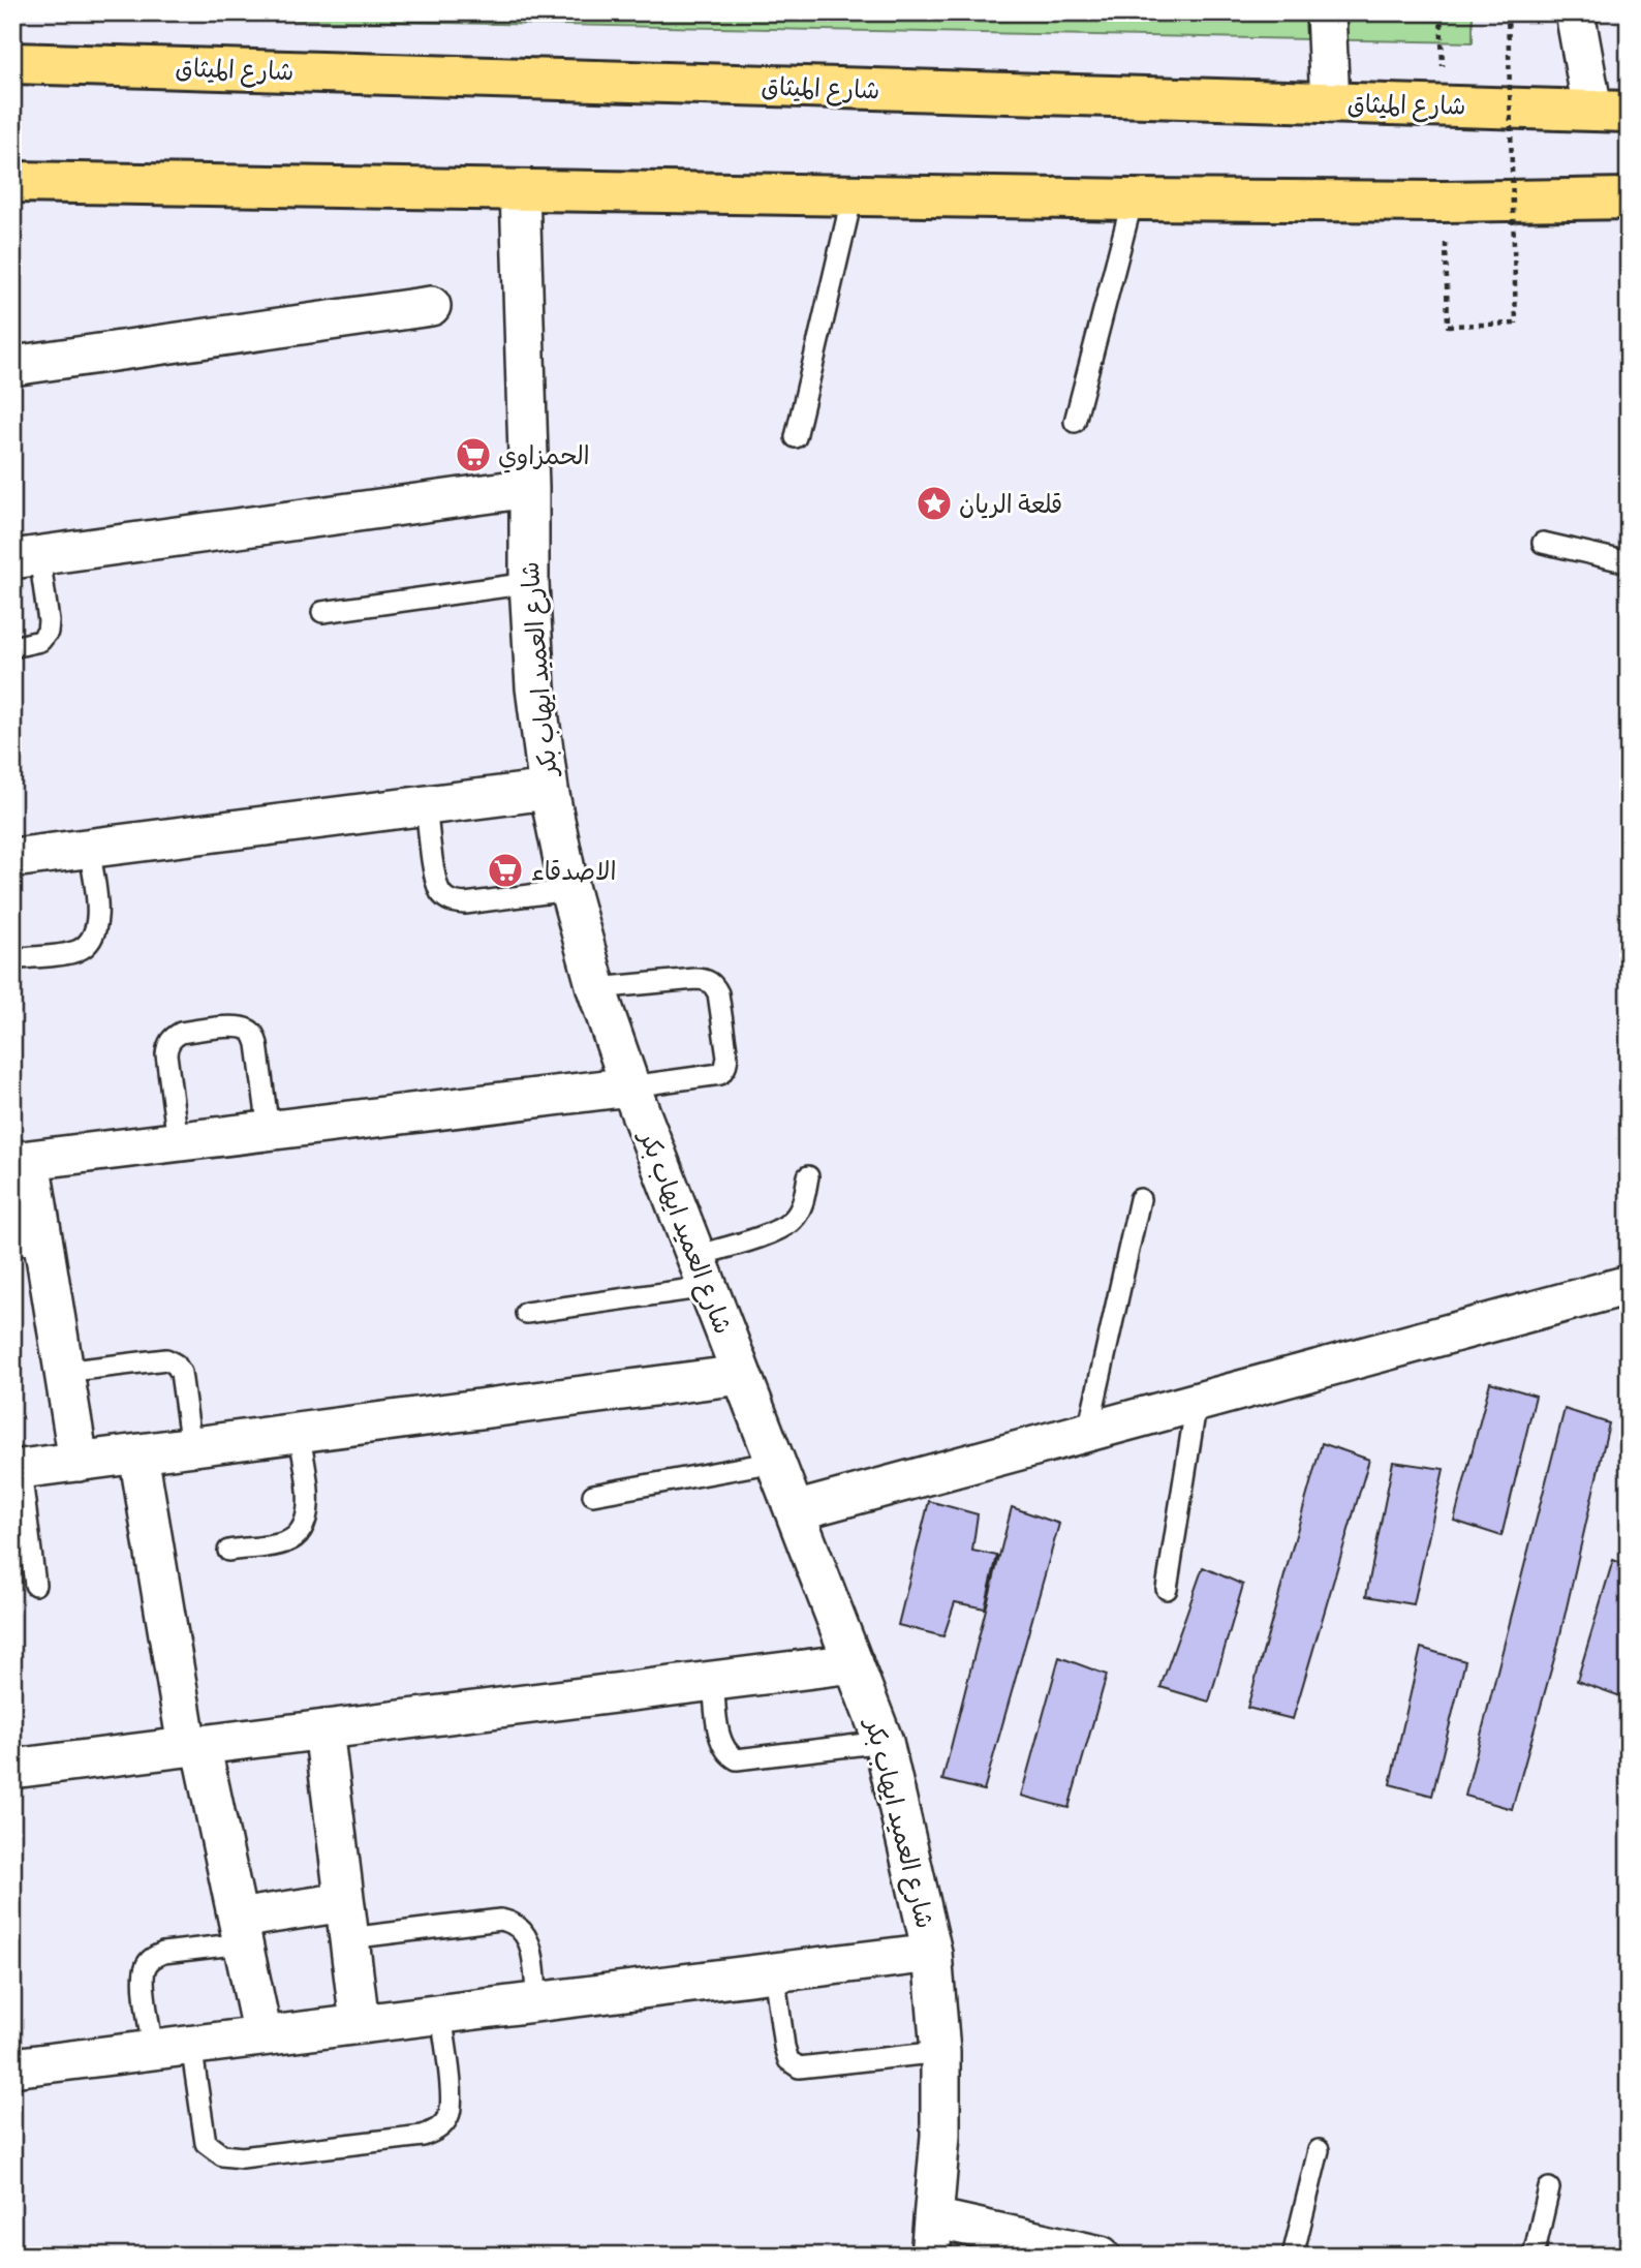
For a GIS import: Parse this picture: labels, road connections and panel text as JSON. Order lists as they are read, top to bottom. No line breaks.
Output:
{"streets":{"main road":["شارع الميثاق"],"street":["شارع العميد ايهاب بكر"]},"places":{"supermarket":["الحمزاوي","الاصدقاء"],"place":["قلعة الريان"]}}
